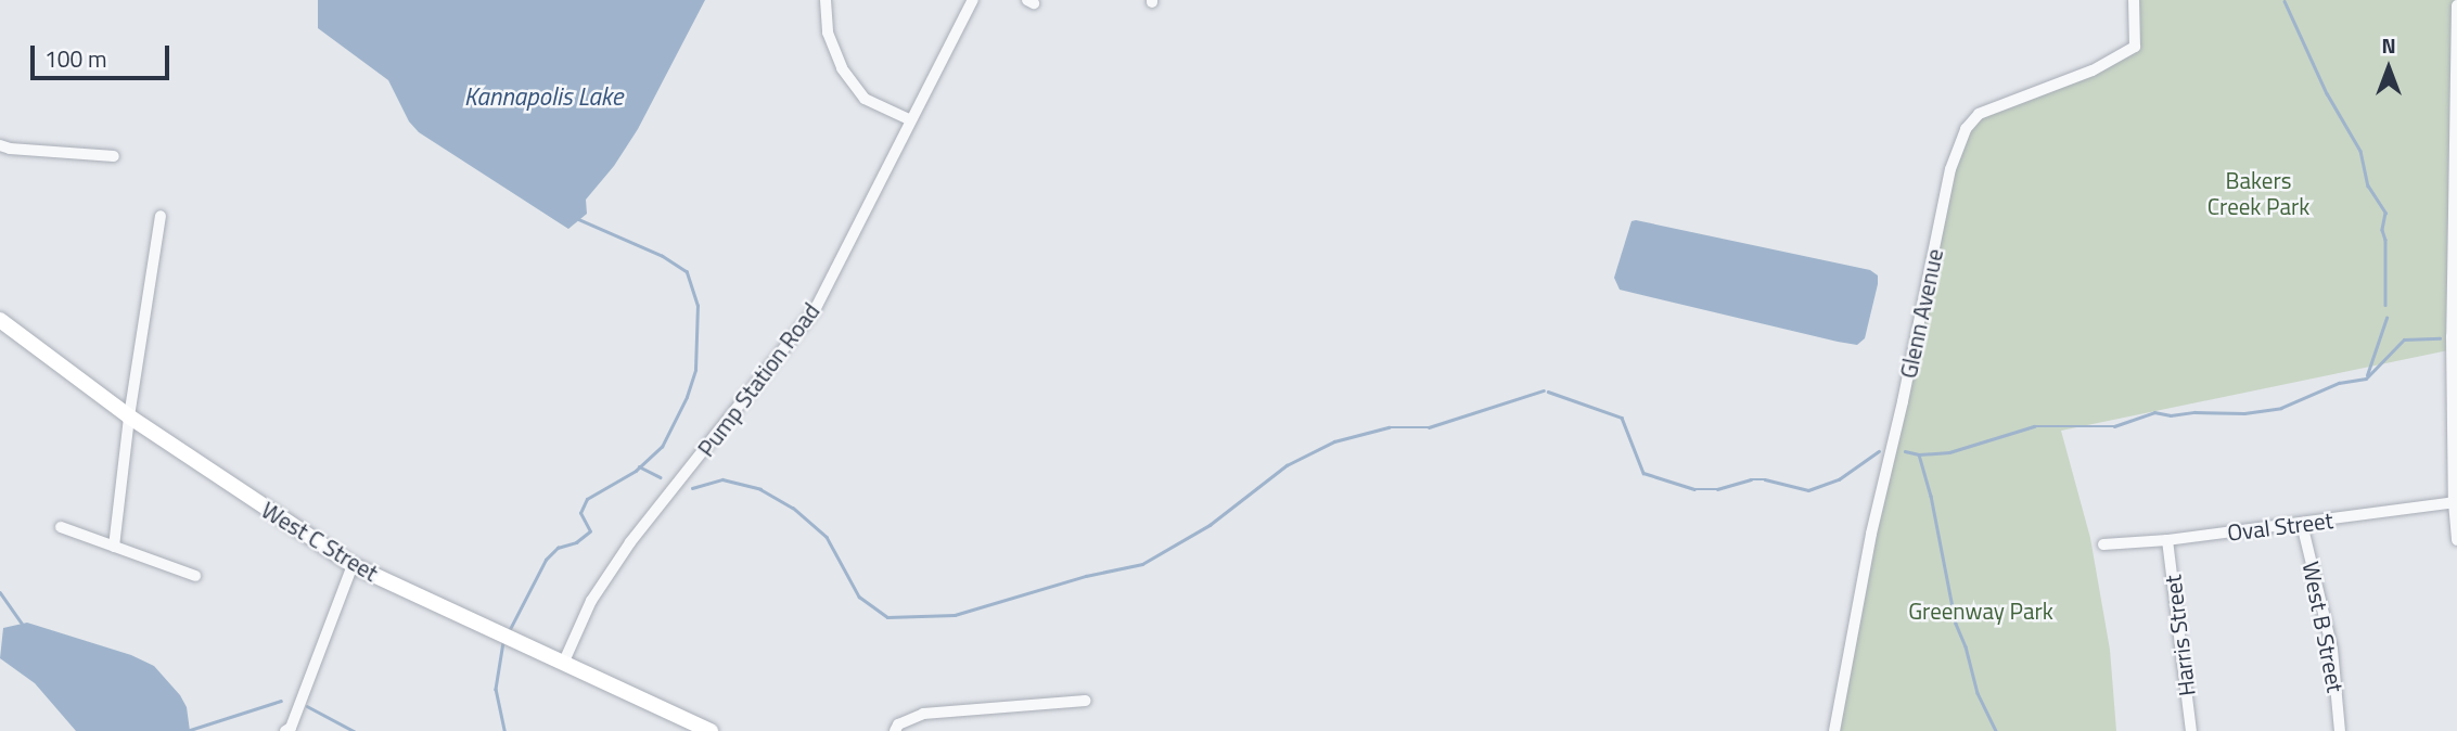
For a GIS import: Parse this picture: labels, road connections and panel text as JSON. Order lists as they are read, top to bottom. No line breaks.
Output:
{"streets":{"main road":["West C Street"],"street":["Glenn Avenue","Pump Station Road","Oval Street","West B Street","Harris Street"]},"crossings":[["Pump Station Road","West C Street"],["Oval Street","West B Street"],["Oval Street","Harris Street"]],"water":["Kannapolis Lake"],"parks":["Bakers Creek Park","Greenway Park"],"scale_bar":"100 m","north":"top"}
